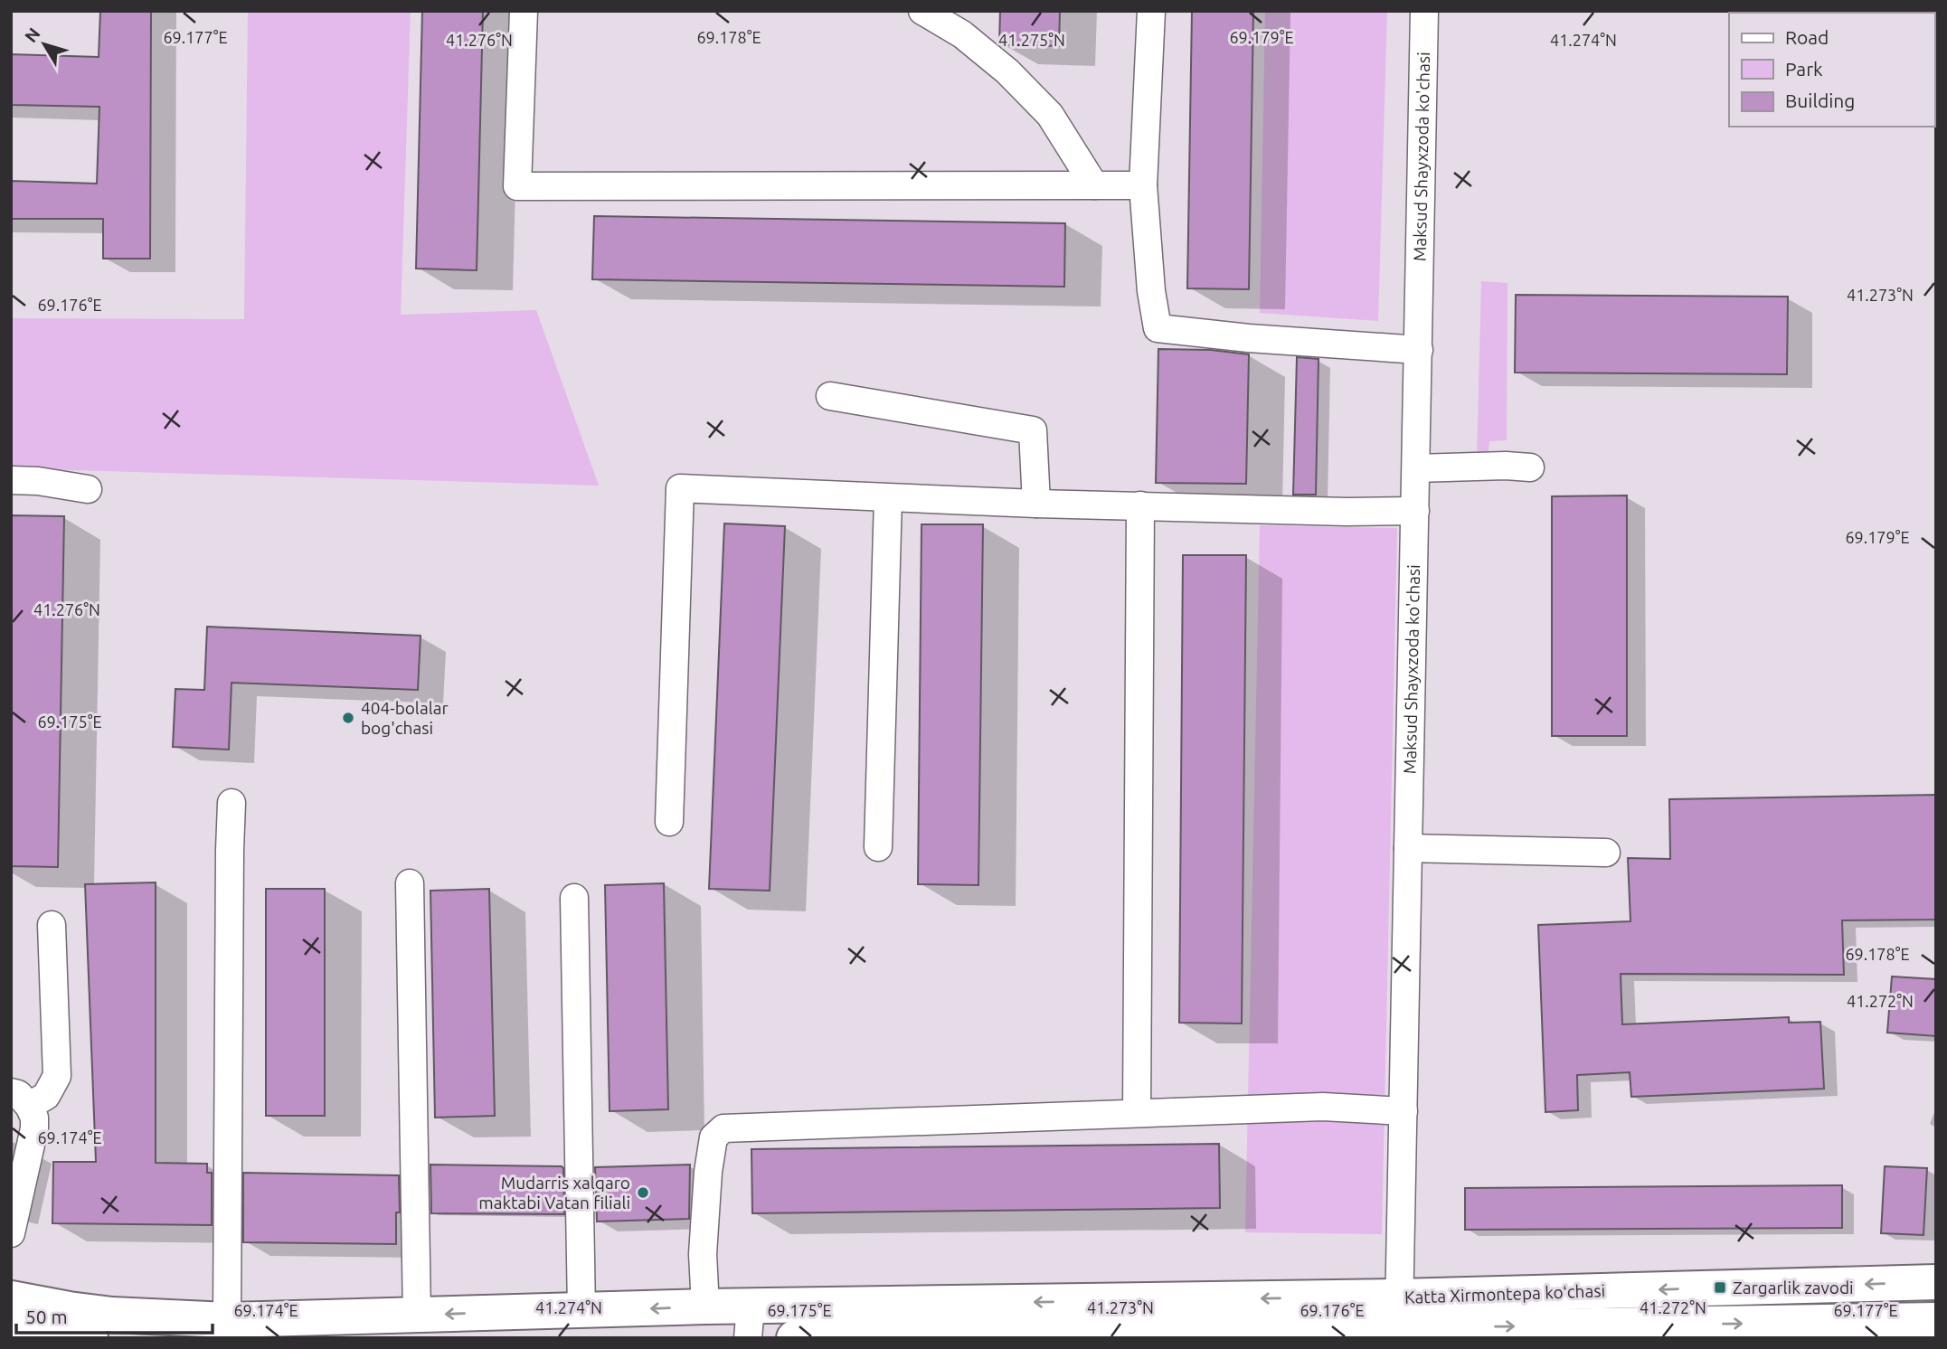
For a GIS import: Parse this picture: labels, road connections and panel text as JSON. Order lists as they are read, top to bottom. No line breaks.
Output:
{"streets":{"main road":["Katta Xirmontepa koʻchasi"],"street":["Maksud Shayxzoda ko'chasi"]},"crossings":[["Maksud Shayxzoda ko'chasi","Katta Xirmontepa koʻchasi"]],"places":{"other":["404-bolalar bog'chasi","Mudarris xalqaro maktabi Vatan filiali"],"transit":["Zargarlik zavodi"]},"legend":["Road","Park","Building"],"scale_bar":"50 m","north":"top left","coordinates":["69.178°E","69.179°E","69.177°E","41.274°N","41.276°N","41.275°N","41.273°N","69.176°E","69.175°E","41.272°N","69.174°E"]}
